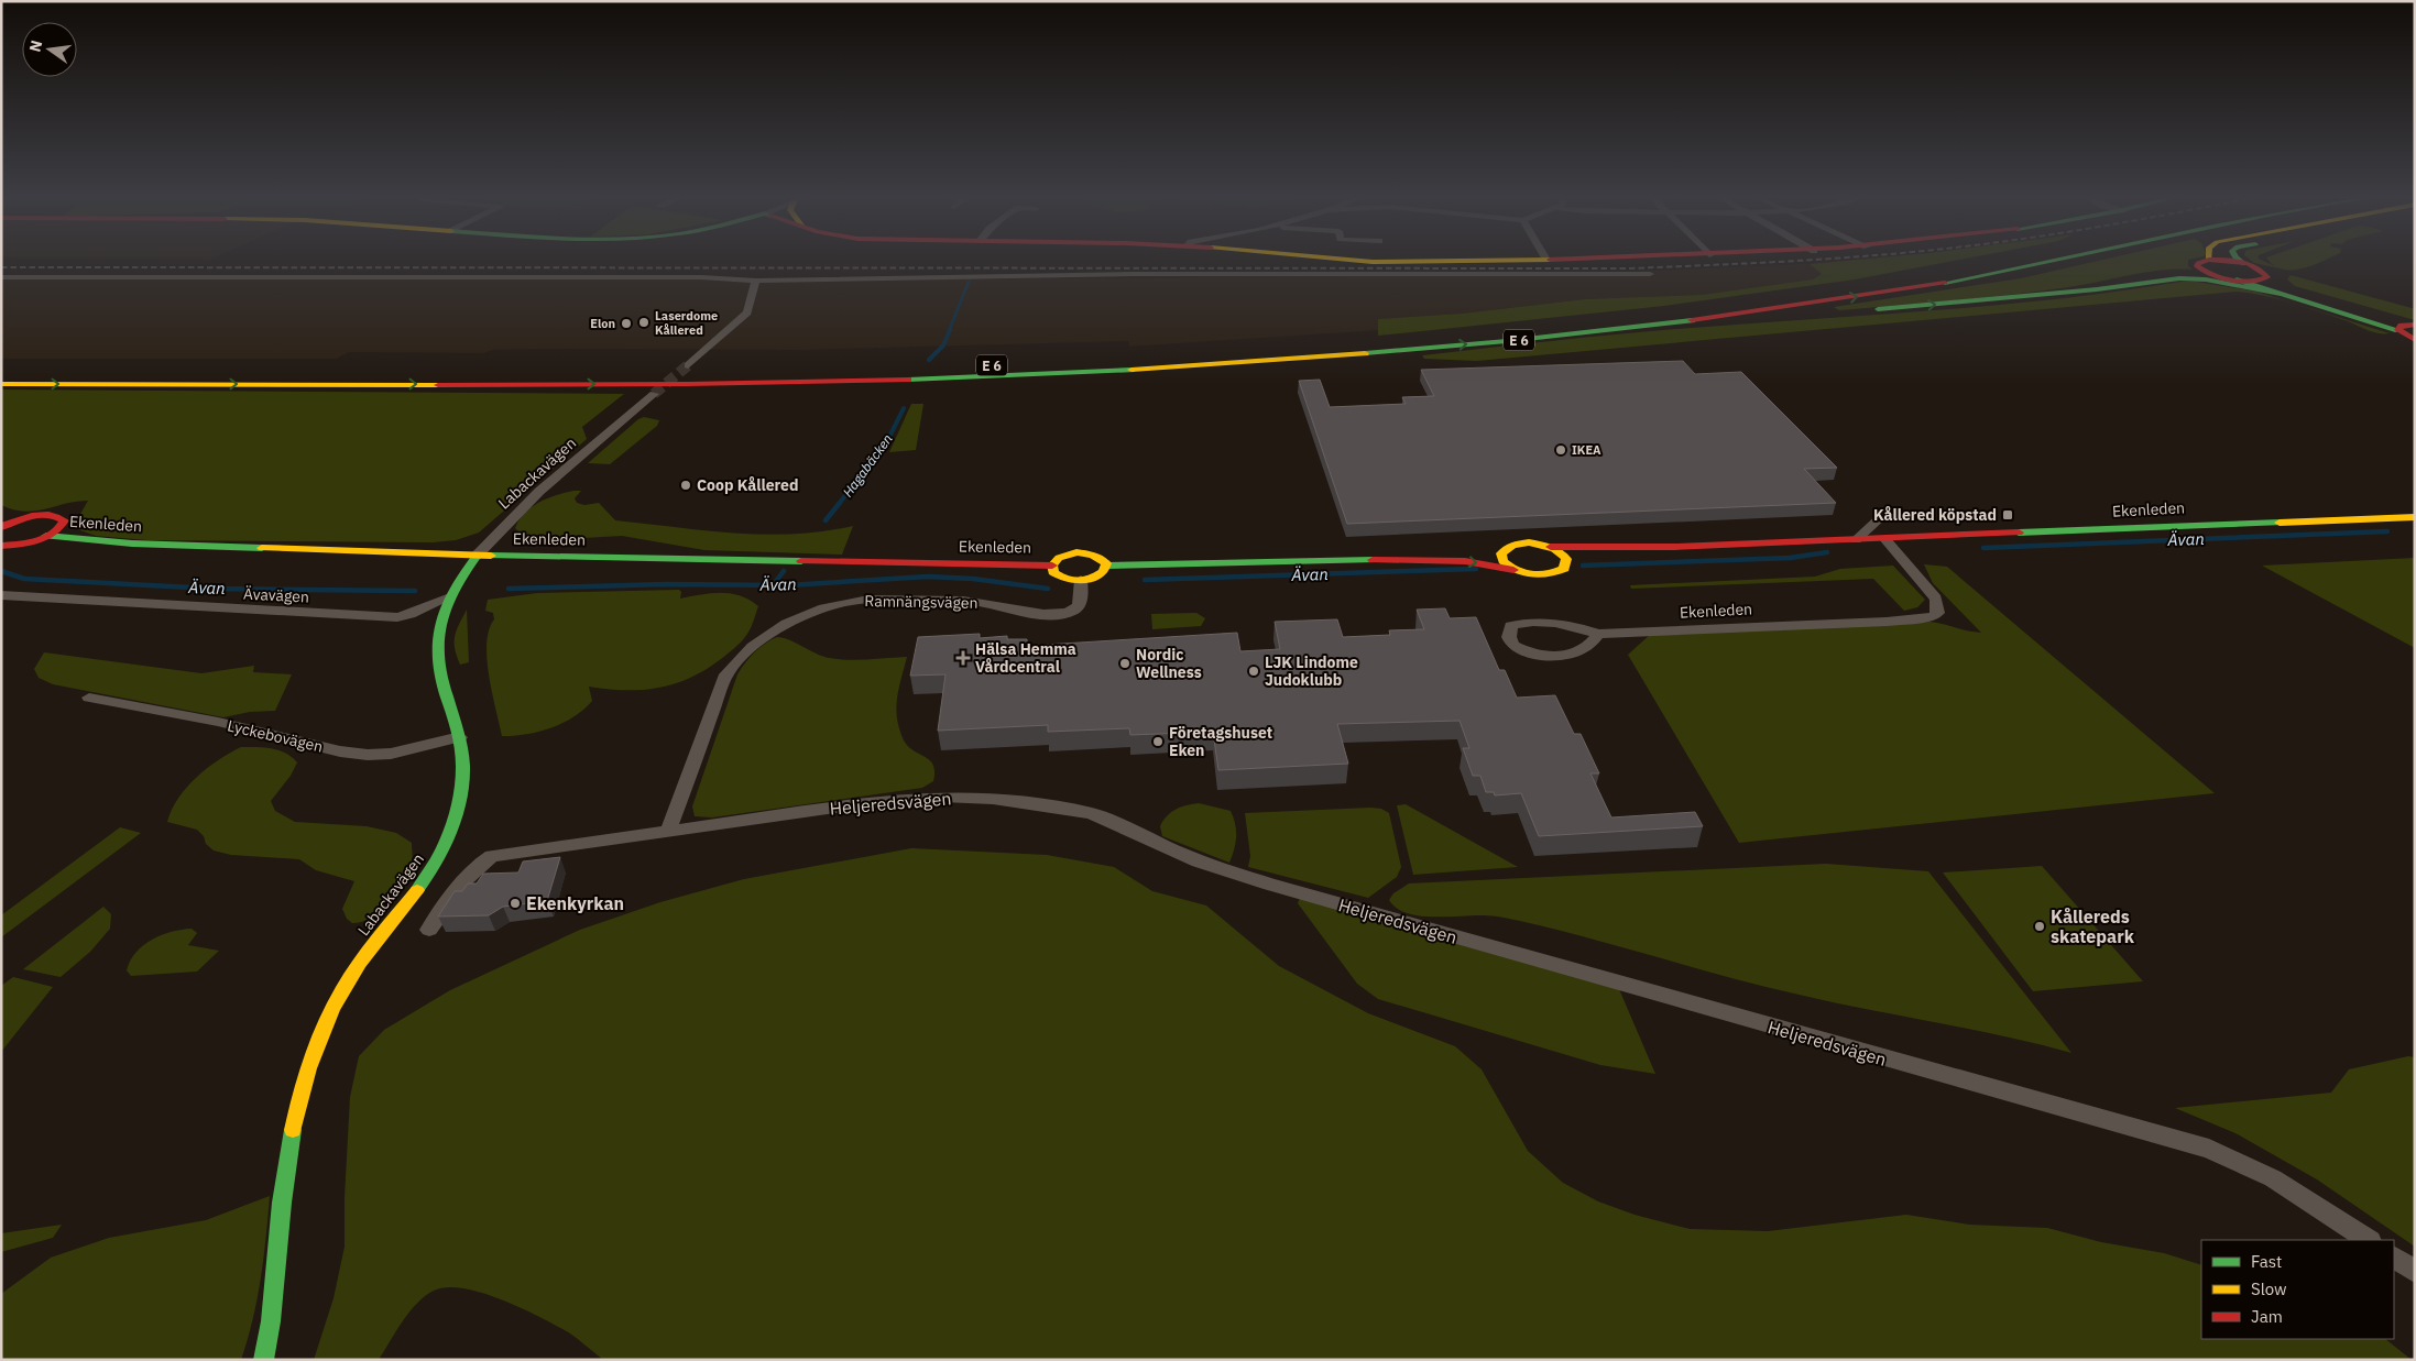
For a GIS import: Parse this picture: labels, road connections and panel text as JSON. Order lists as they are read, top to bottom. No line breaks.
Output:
{"streets":{"main road":["E 6","Labackavägen","Ekenleden"],"street":["Ävavägen","Ramnängsvägen","Lyckebovägen","Heljeredsvägen"]},"crossings":[["Labackavägen","Ekenleden"],["Labackavägen","Ävavägen"],["Labackavägen","Lyckebovägen"],["Ramnängsvägen","Heljeredsvägen"]],"water":["Hagabäcken","Ävan"],"places":{"other":["Laserdome Kållered","Elon","IKEA","Coop Kållered","Nordic Wellness","LJK Lindome Judoklubb","Företagshuset Eken","Ekenkyrkan","Kållereds skatepark"],"transit":["Kållered köpstad"],"health":["Hälsa Hemma Vårdcentral"]},"legend":["Fast","Slow","Jam"],"north":"left"}
